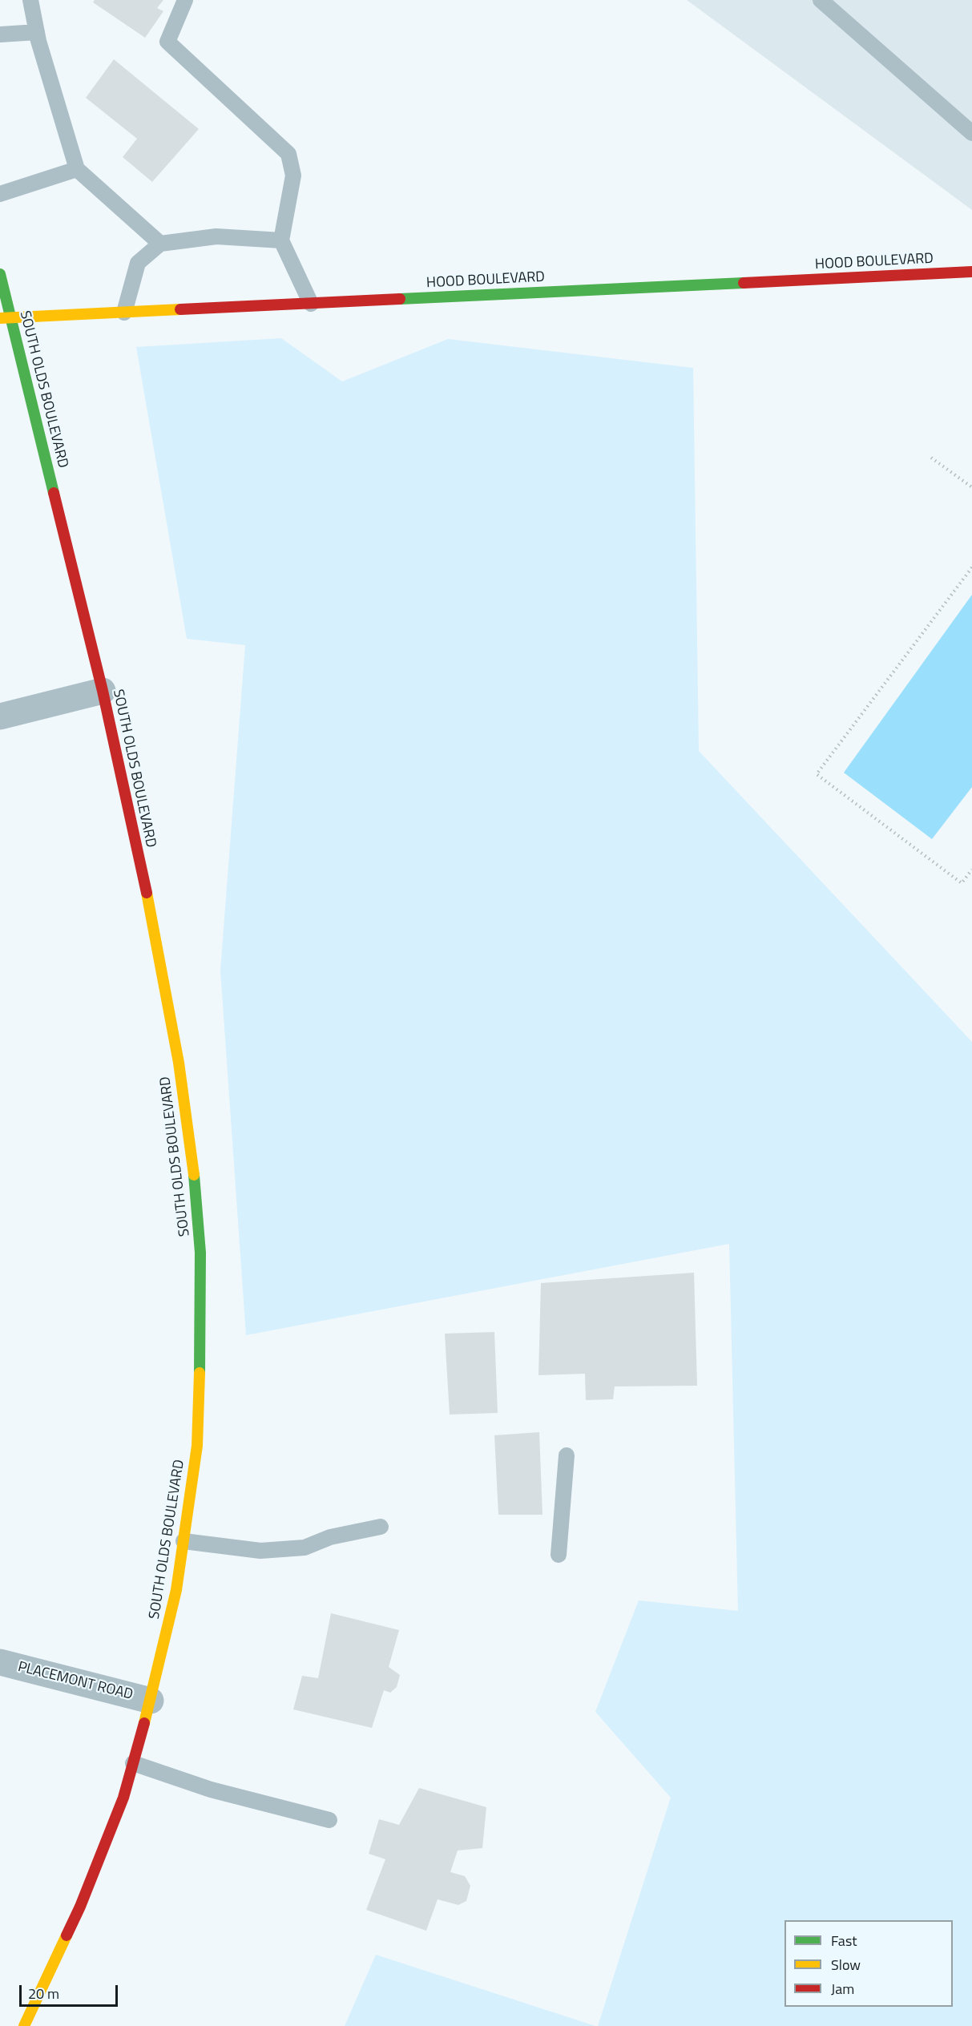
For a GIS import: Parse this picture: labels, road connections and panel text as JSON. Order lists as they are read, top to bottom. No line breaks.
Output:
{"streets":{"street":["HOOD BOULEVARD","SOUTH OLDS BOULEVARD","PLACEMONT ROAD"]},"crossings":[["HOOD BOULEVARD","SOUTH OLDS BOULEVARD"],["SOUTH OLDS BOULEVARD","PLACEMONT ROAD"]],"legend":["Fast","Slow","Jam"],"scale_bar":"20 m"}
